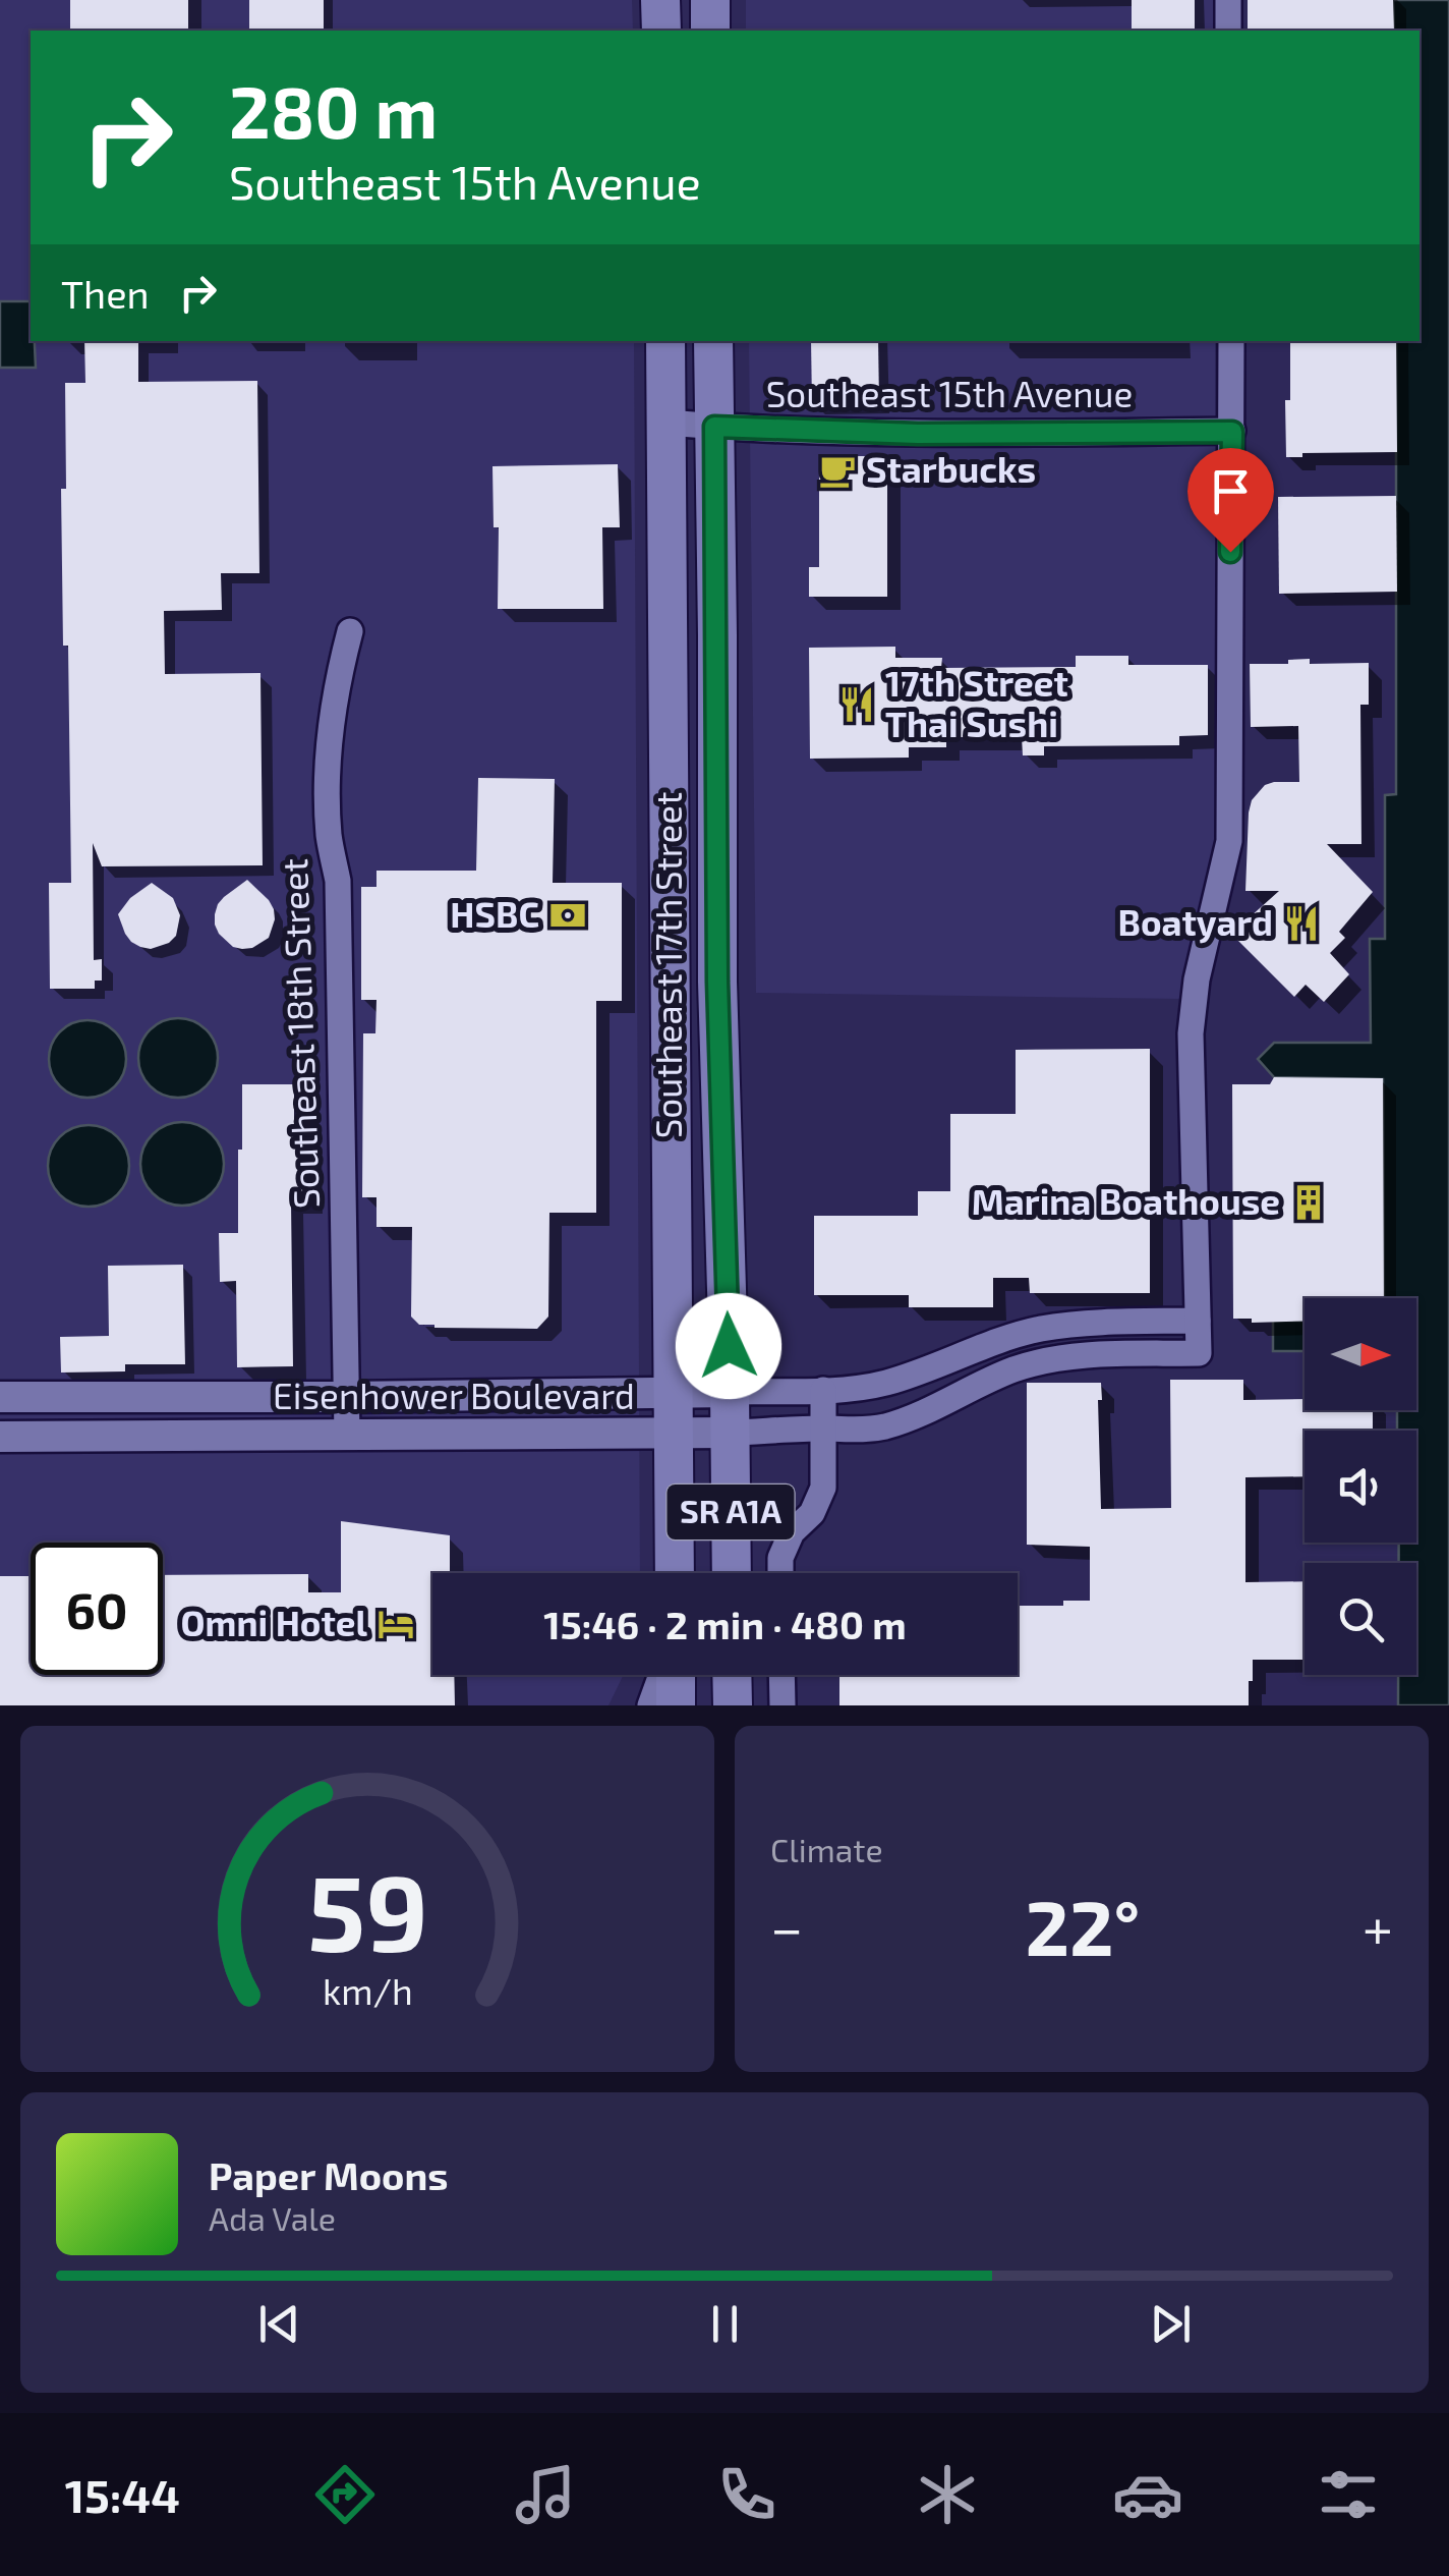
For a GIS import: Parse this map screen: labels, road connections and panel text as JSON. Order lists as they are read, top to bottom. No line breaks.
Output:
{"streets":{"main road":["Southeast 17th Street","SR A1A"],"street":["Southeast 15th Avenue","Southeast 18th Street","Eisenhower Boulevard"]},"crossings":[["Southeast 15th Avenue","Southeast 17th Street"],["Southeast 17th Street","Eisenhower Boulevard"],["Southeast 18th Street","Eisenhower Boulevard"]],"places":{"cafe":["Starbucks"],"restaurant":["17th Street Thai Sushi","Boatyard"],"bank":["HSBC"],"building":["Marina Boathouse"],"hotel":["Omni Hotel"]},"north":"right","page":{"turn":["280 m","Southeast 15th Avenue"],"then":"Then","limit":"60","trip":"15:46 · 2 min · 480 m","tile":"Climate","heat":["−","22°","+"],"song":["Paper Moons","Ada Vale"],"tabs":"15:44","gauge":["59","km/h"]}}
